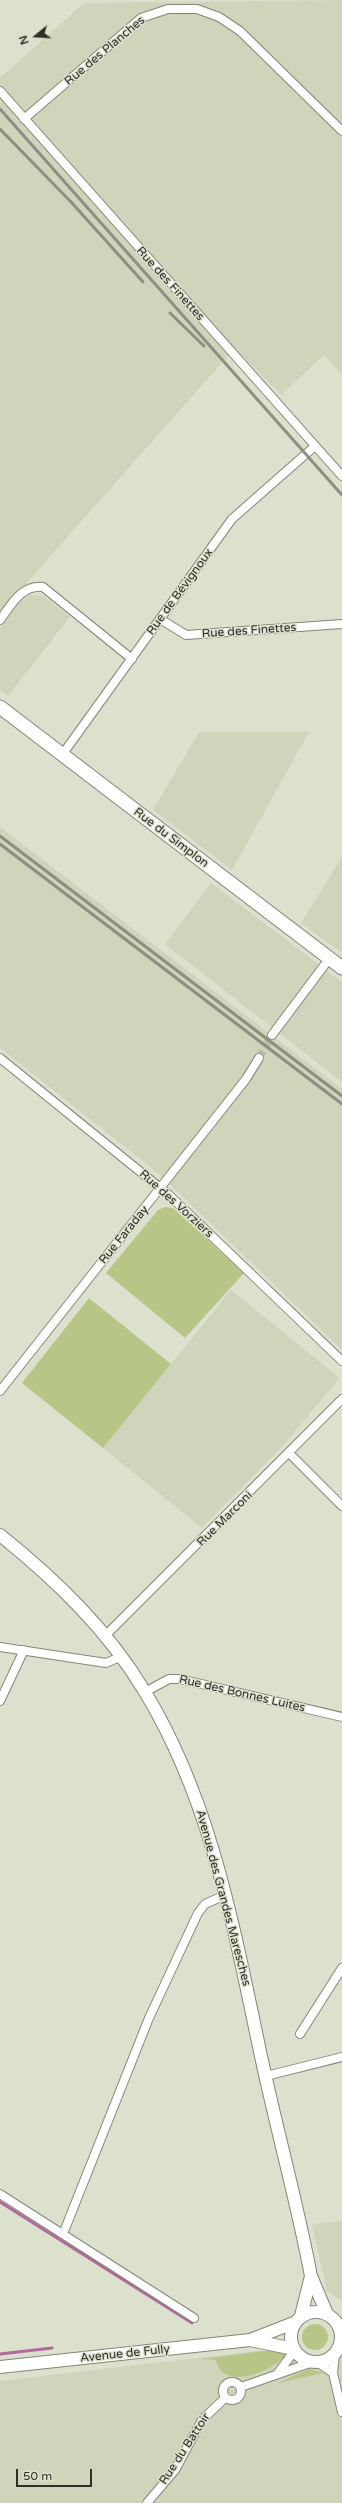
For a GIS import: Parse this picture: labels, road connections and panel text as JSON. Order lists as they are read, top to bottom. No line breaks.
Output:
{"streets":{"main road":["Rue du Simplon","Avenue des Grandes Maresches","Avenue de Fully"],"street":["Rue des Planches","Rue des Finettes","Rue de Bévignoux","Rue des Vorziers","Rue Faraday","Rue Marconi","Rue des Bonnes Luites","Rue du Battoir"]},"crossings":[["Rue des Planches","Rue des Finettes"],["Rue des Finettes","Rue de Bévignoux"],["Rue de Bévignoux","Rue du Simplon"],["Rue des Vorziers","Rue Faraday"],["Rue Marconi","Avenue des Grandes Maresches"],["Rue des Bonnes Luites","Avenue des Grandes Maresches"],["Avenue des Grandes Maresches","Avenue de Fully"]],"scale_bar":"50 m","north":"left"}
